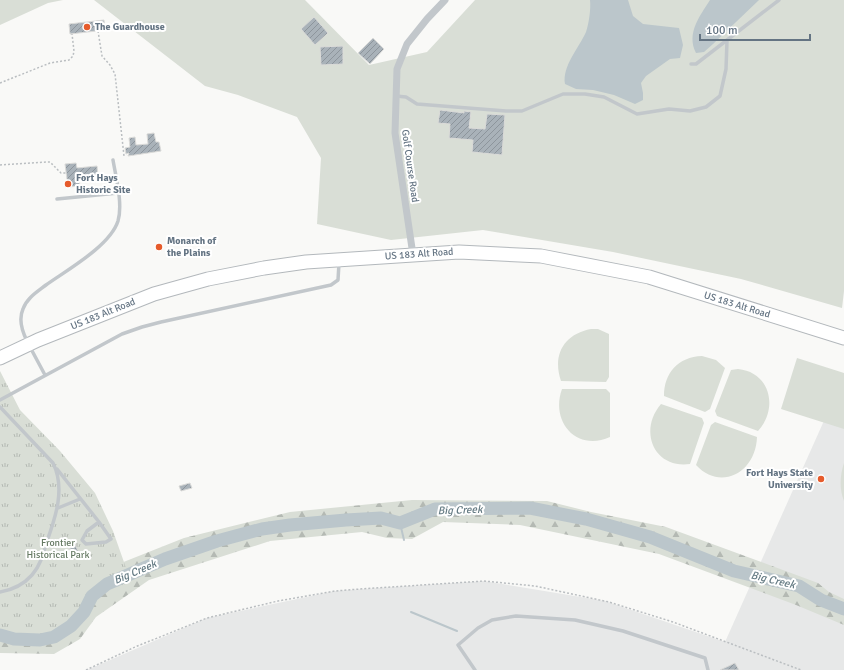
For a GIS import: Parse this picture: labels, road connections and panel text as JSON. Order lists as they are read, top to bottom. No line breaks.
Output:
{"streets":{"highway":["US 183 Alt Road"],"street":["Golf Course Road"]},"crossings":[["Golf Course Road","US 183 Alt Road"]],"water":["Big Creek"],"parks":["Frontier Historical Park"],"places":["The Guardhouse","Fort Hays Historic Site","Monarch of the Plains","Fort Hays State University"],"scale_bar":"100 m"}
